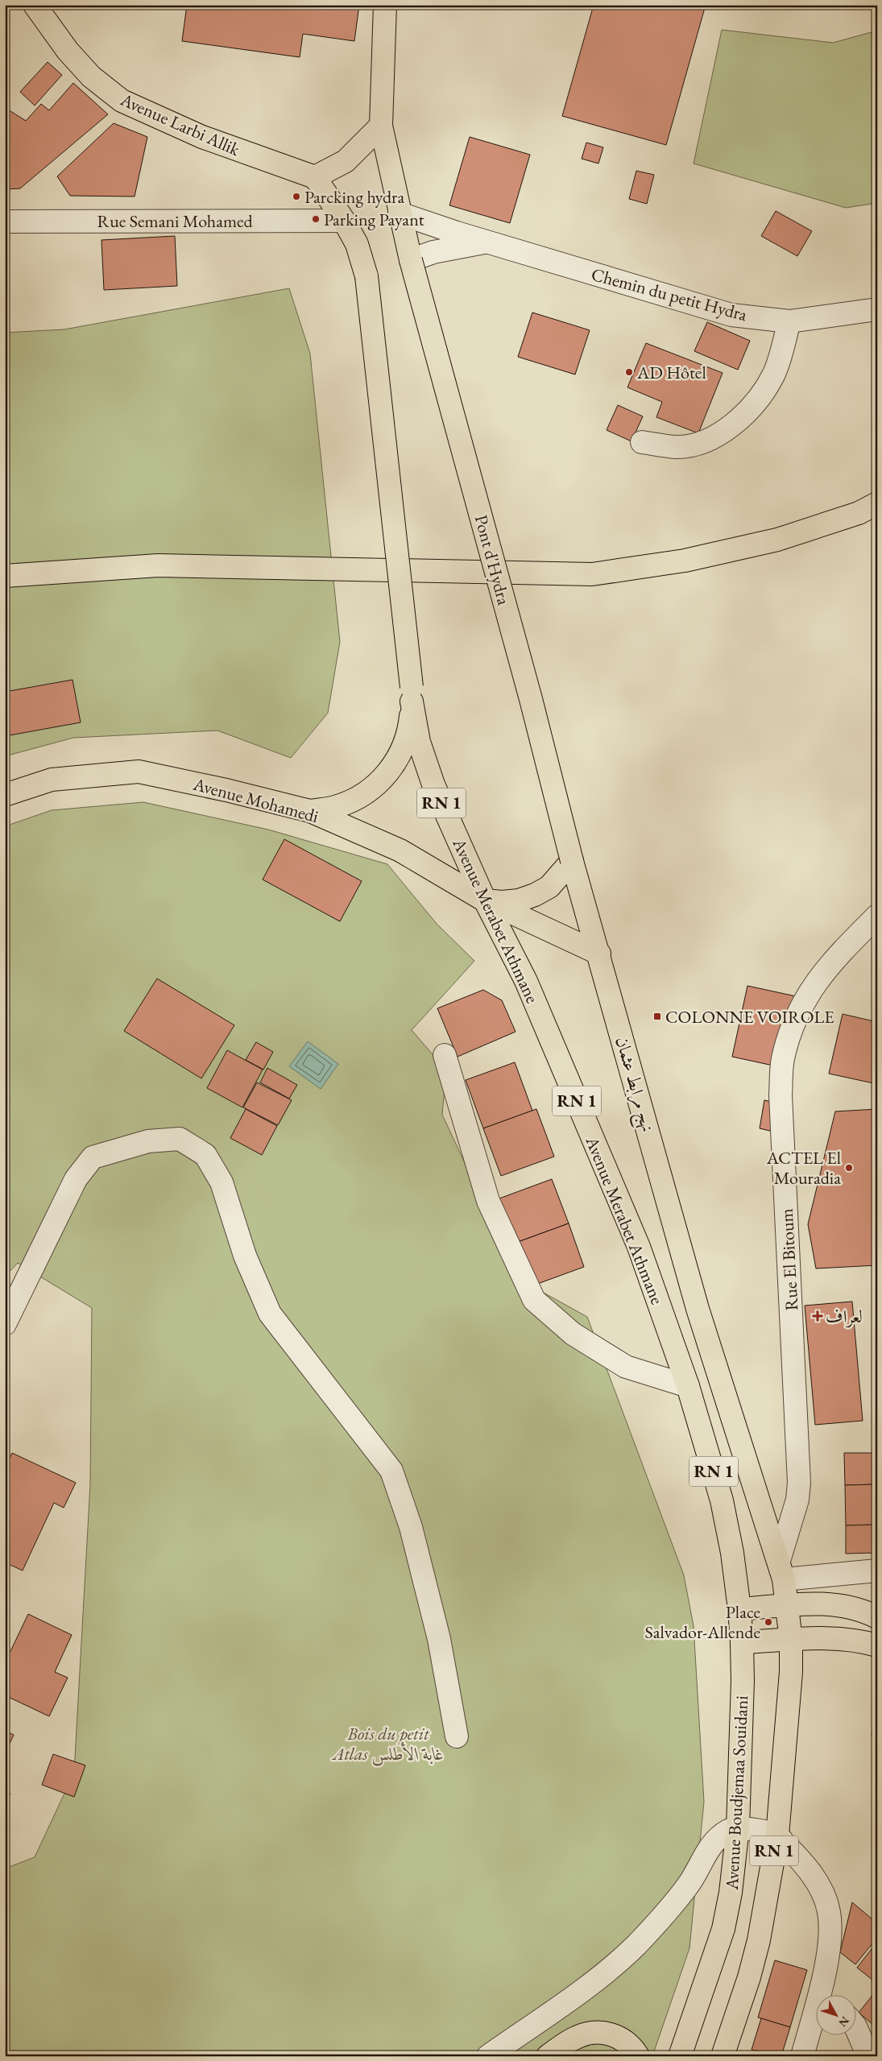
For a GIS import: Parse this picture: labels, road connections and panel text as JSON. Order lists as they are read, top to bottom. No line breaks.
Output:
{"streets":{"main road":["Avenue Larbi Allik","Pont d'Hydra","Avenue Mohamedi","RN 1","Avenue Merabet Athmane","نهج مرابط عثمان","Avenue Boudjemaa Souidani"],"street":["Rue Semani Mohamed","Chemin du petit Hydra","Rue El Bitoum"]},"crossings":[["Chemin du petit Hydra","Pont d'Hydra"],["Pont d'Hydra","Avenue Mohamedi"],["Pont d'Hydra","نهج مرابط عثمان"],["Avenue Mohamedi","Avenue Merabet Athmane"],["Avenue Mohamedi","نهج مرابط عثمان"],["RN 1","نهج مرابط عثمان"],["RN 1","Rue El Bitoum"],["RN 1","Avenue Boudjemaa Souidani"],["Avenue Merabet Athmane","Avenue Boudjemaa Souidani"],["نهج مرابط عثمان","Rue El Bitoum"]],"parks":["Bois du petit Atlas غابة الأطلس"],"places":{"other":["Parcking hydra","Parking Payant","AD Hôtel","ACTEL El Mouradia","Place Salvador-Allende"],"transit":["COLONNE VOIROLE"],"health":["لعراف"]},"north":"bottom right"}
